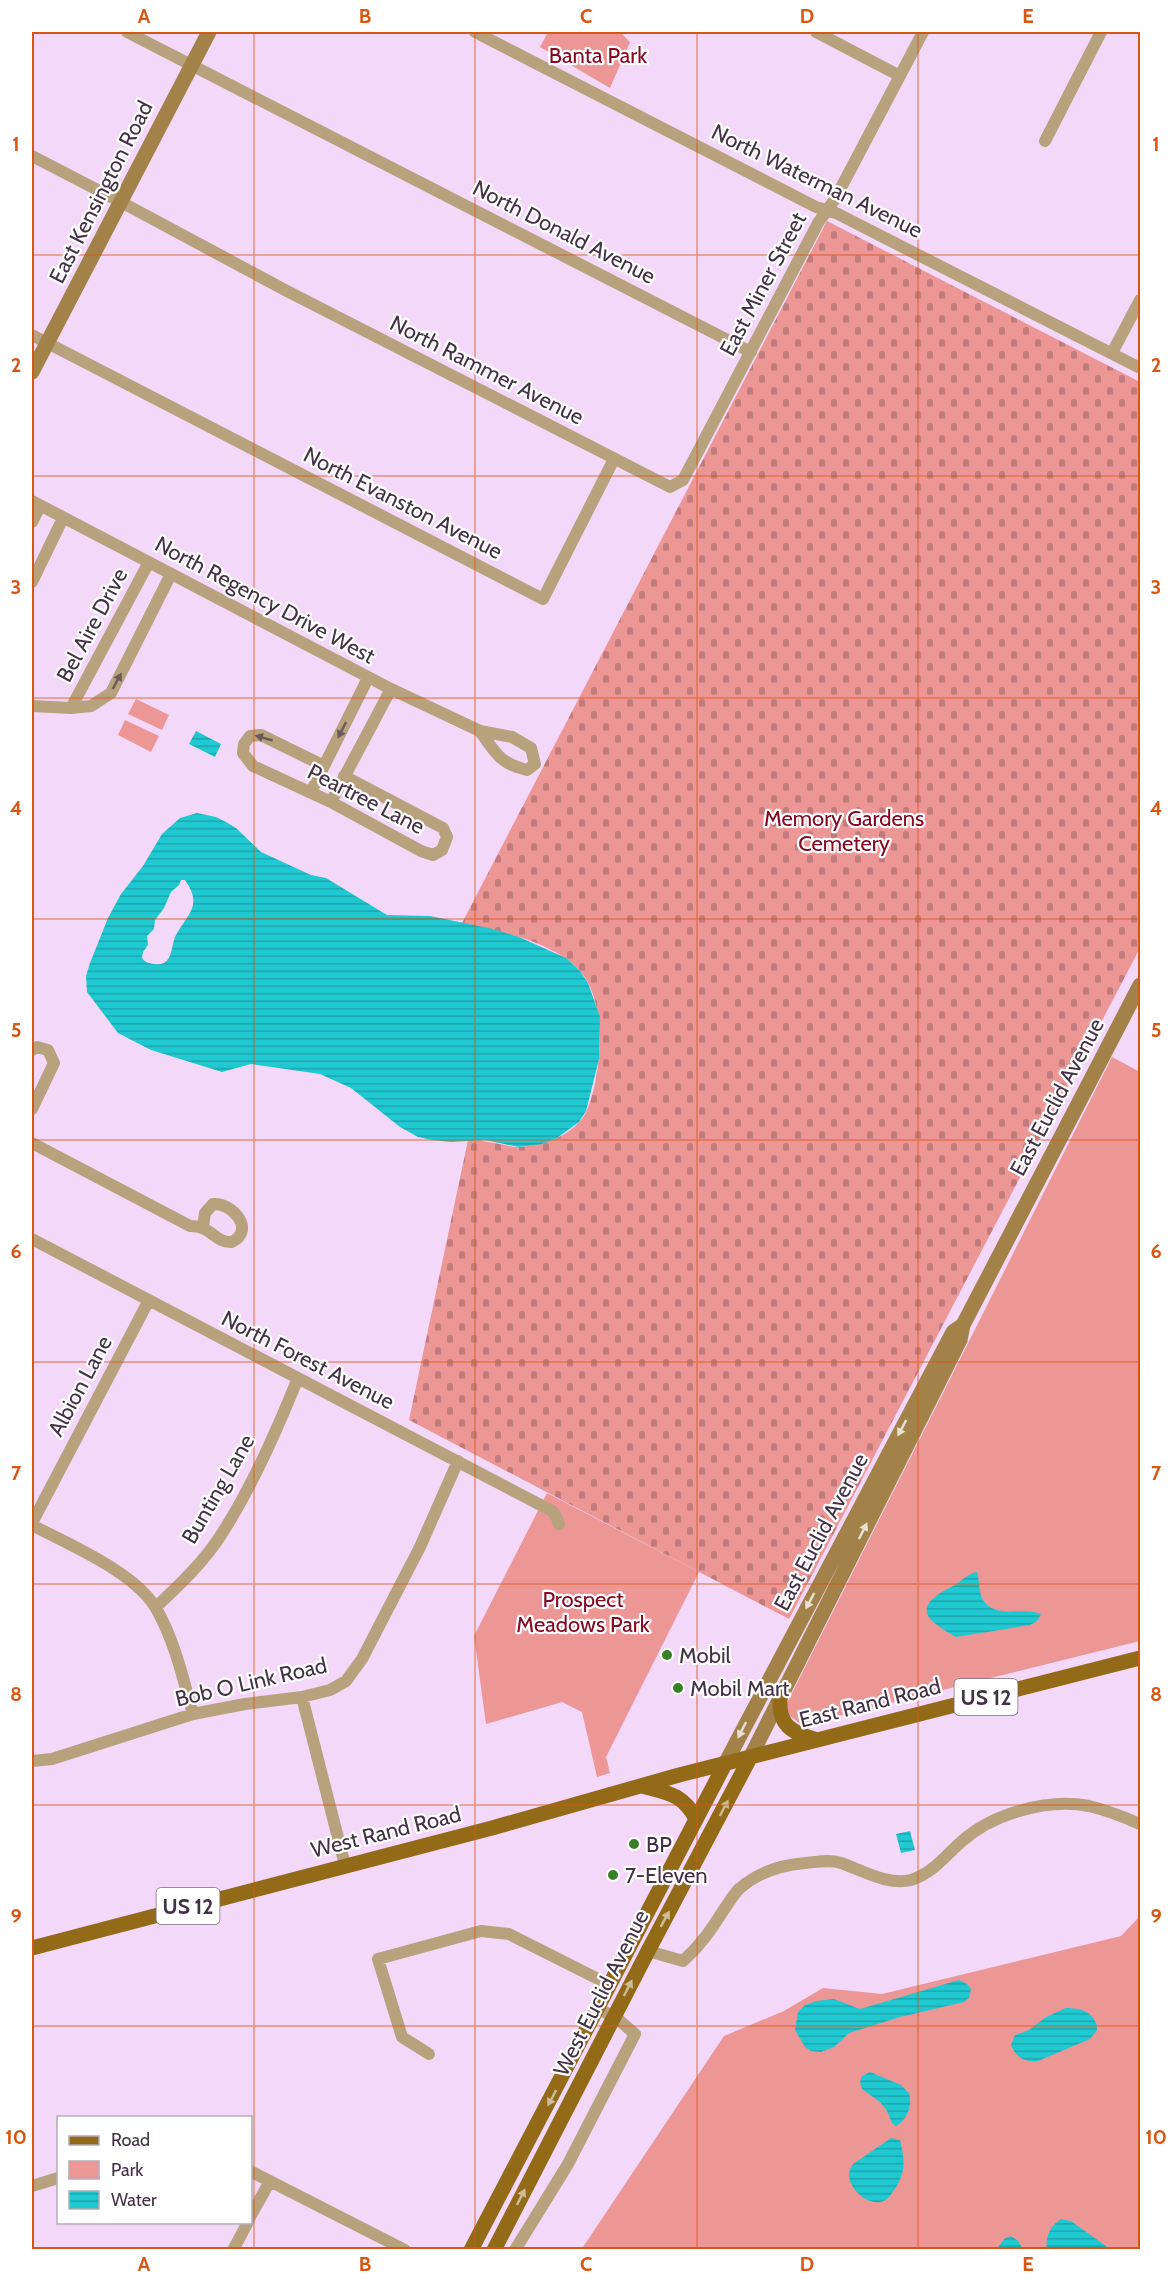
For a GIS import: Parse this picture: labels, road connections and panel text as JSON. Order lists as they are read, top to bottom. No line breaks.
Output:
{"streets":{"main road":["East Kensington Road","East Euclid Avenue","US 12","East Rand Road","West Rand Road","West Euclid Avenue"],"street":["North Waterman Avenue","North Donald Avenue","East Miner Street","North Rammer Avenue","North Evanston Avenue","North Regency Drive West","Bel Aire Drive","Peartree Lane","North Forest Avenue","Albion Lane","Bunting Lane","Bob O Link Road"]},"crossings":[["North Waterman Avenue","East Miner Street"],["East Kensington Road","North Donald Avenue"],["East Kensington Road","North Rammer Avenue"],["East Kensington Road","North Evanston Avenue"],["North Donald Avenue","East Miner Street"],["East Miner Street","North Rammer Avenue"],["North Rammer Avenue","North Evanston Avenue"],["North Regency Drive West","Bel Aire Drive"],["East Euclid Avenue","East Rand Road"],["East Euclid Avenue","West Rand Road"],["East Euclid Avenue","West Euclid Avenue"],["North Forest Avenue","Albion Lane"],["North Forest Avenue","Bunting Lane"],["North Forest Avenue","Bob O Link Road"],["East Rand Road","West Rand Road"],["East Rand Road","West Euclid Avenue"],["West Rand Road","West Euclid Avenue"]],"parks":["Banta Park","Memory Gardens Cemetery","Prospect Meadows Park"],"places":["Mobil","Mobil Mart","BP","7-Eleven"],"legend":["Road","Park","Water"],"grid":{"columns":["A","B","C","D","E"],"rows":["1","2","3","4","5","6","7","8","9","10"]}}
